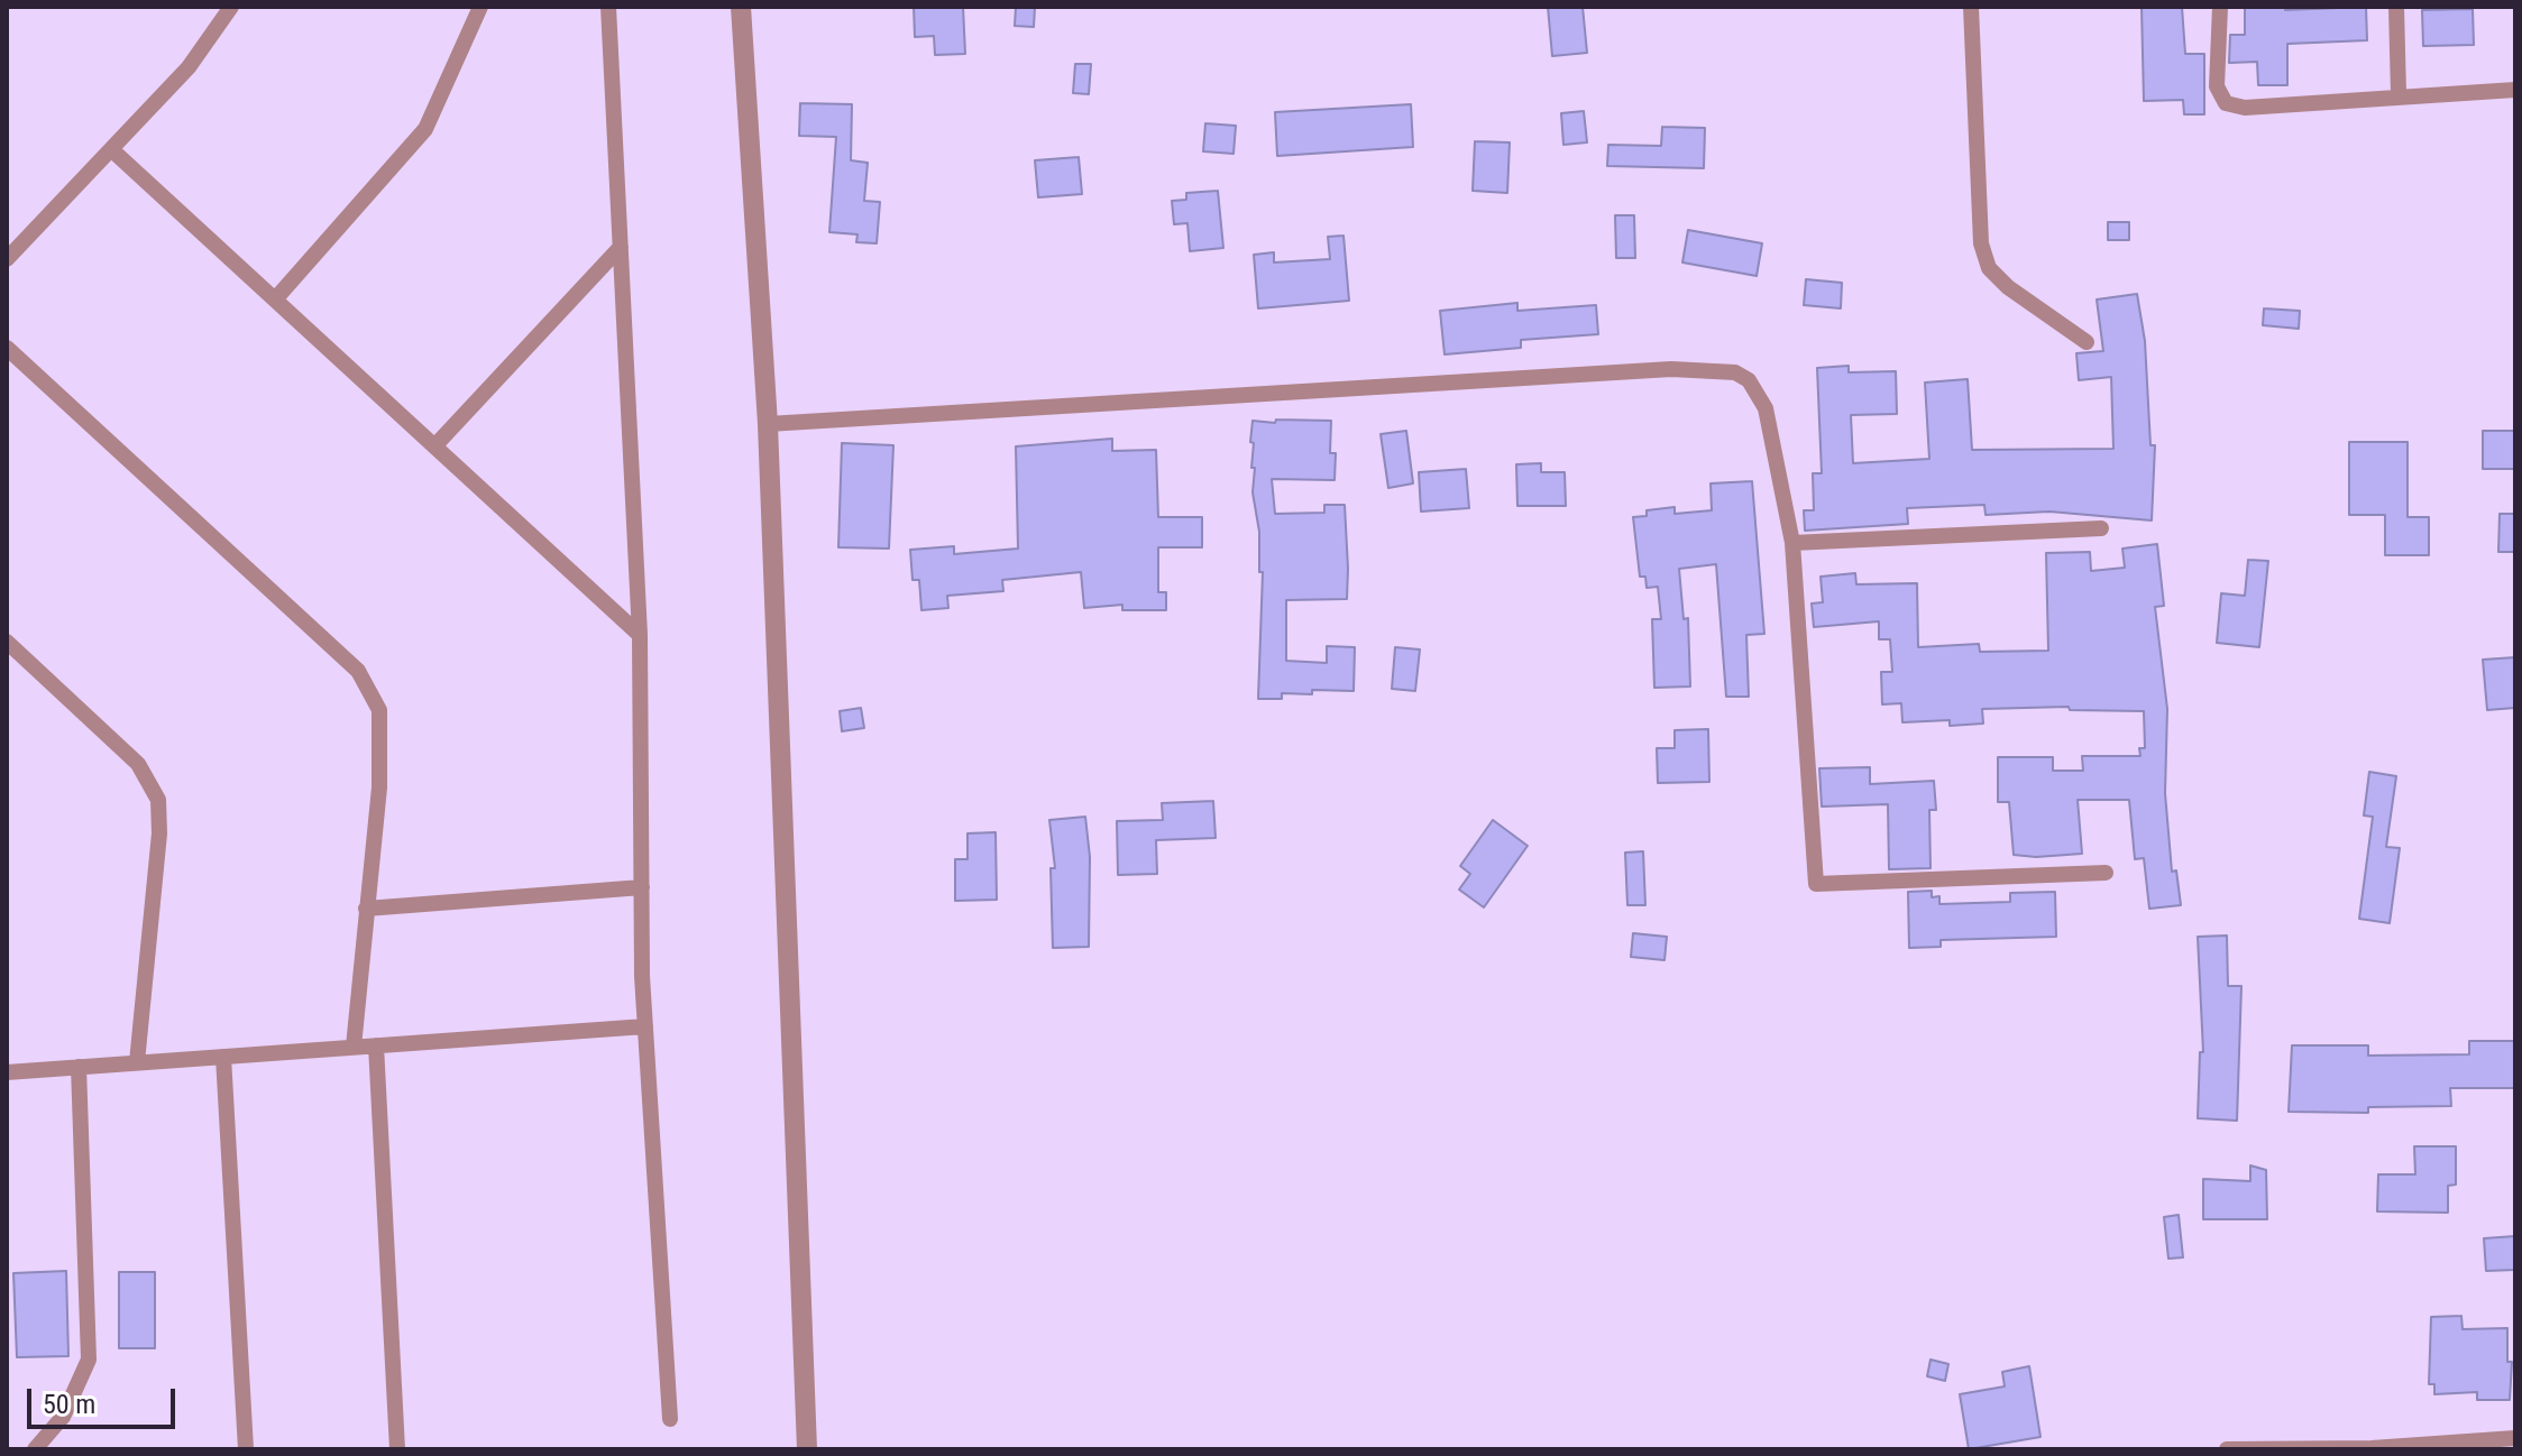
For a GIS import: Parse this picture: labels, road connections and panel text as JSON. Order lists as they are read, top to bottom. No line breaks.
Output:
{"scale_bar":"50 m"}
